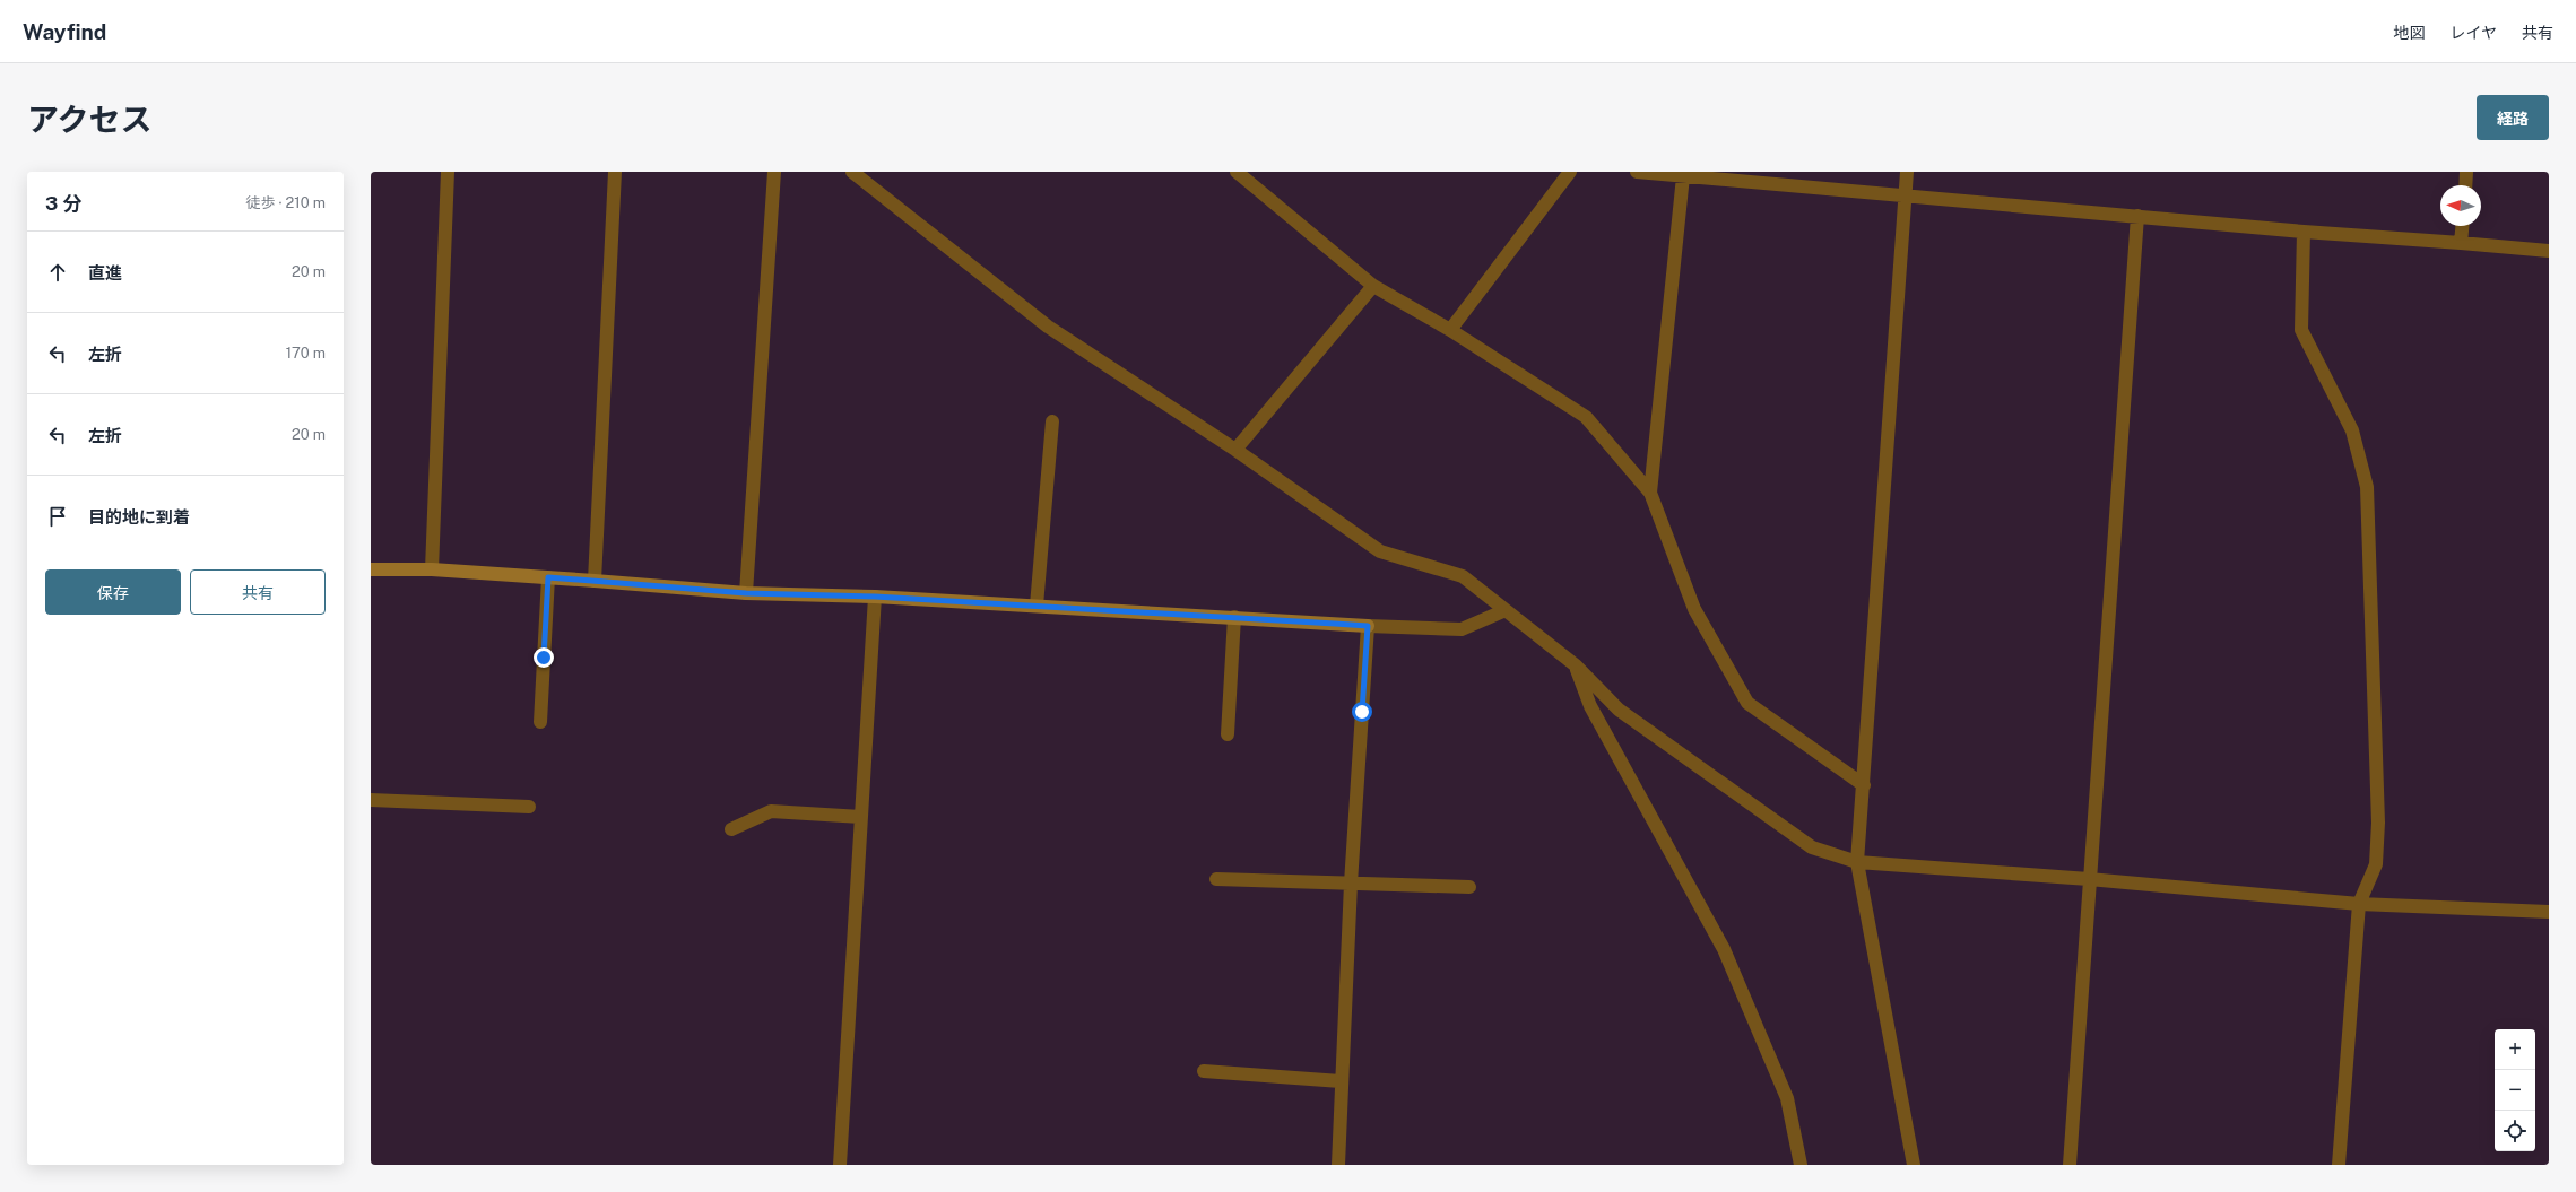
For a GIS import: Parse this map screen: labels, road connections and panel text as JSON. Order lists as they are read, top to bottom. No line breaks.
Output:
{"north":"left","page":{"header":"Wayfind","nav":["地図","レイヤ","共有"],"title":"アクセス","buttons":["経路",["保存","共有"]],"heading":["3 分","徒歩 · 210 m"],"list":[["直進","20 m"],["左折","170 m"],["左折","20 m"],"目的地に到着"],"map_buttons":["+","−"]}}
